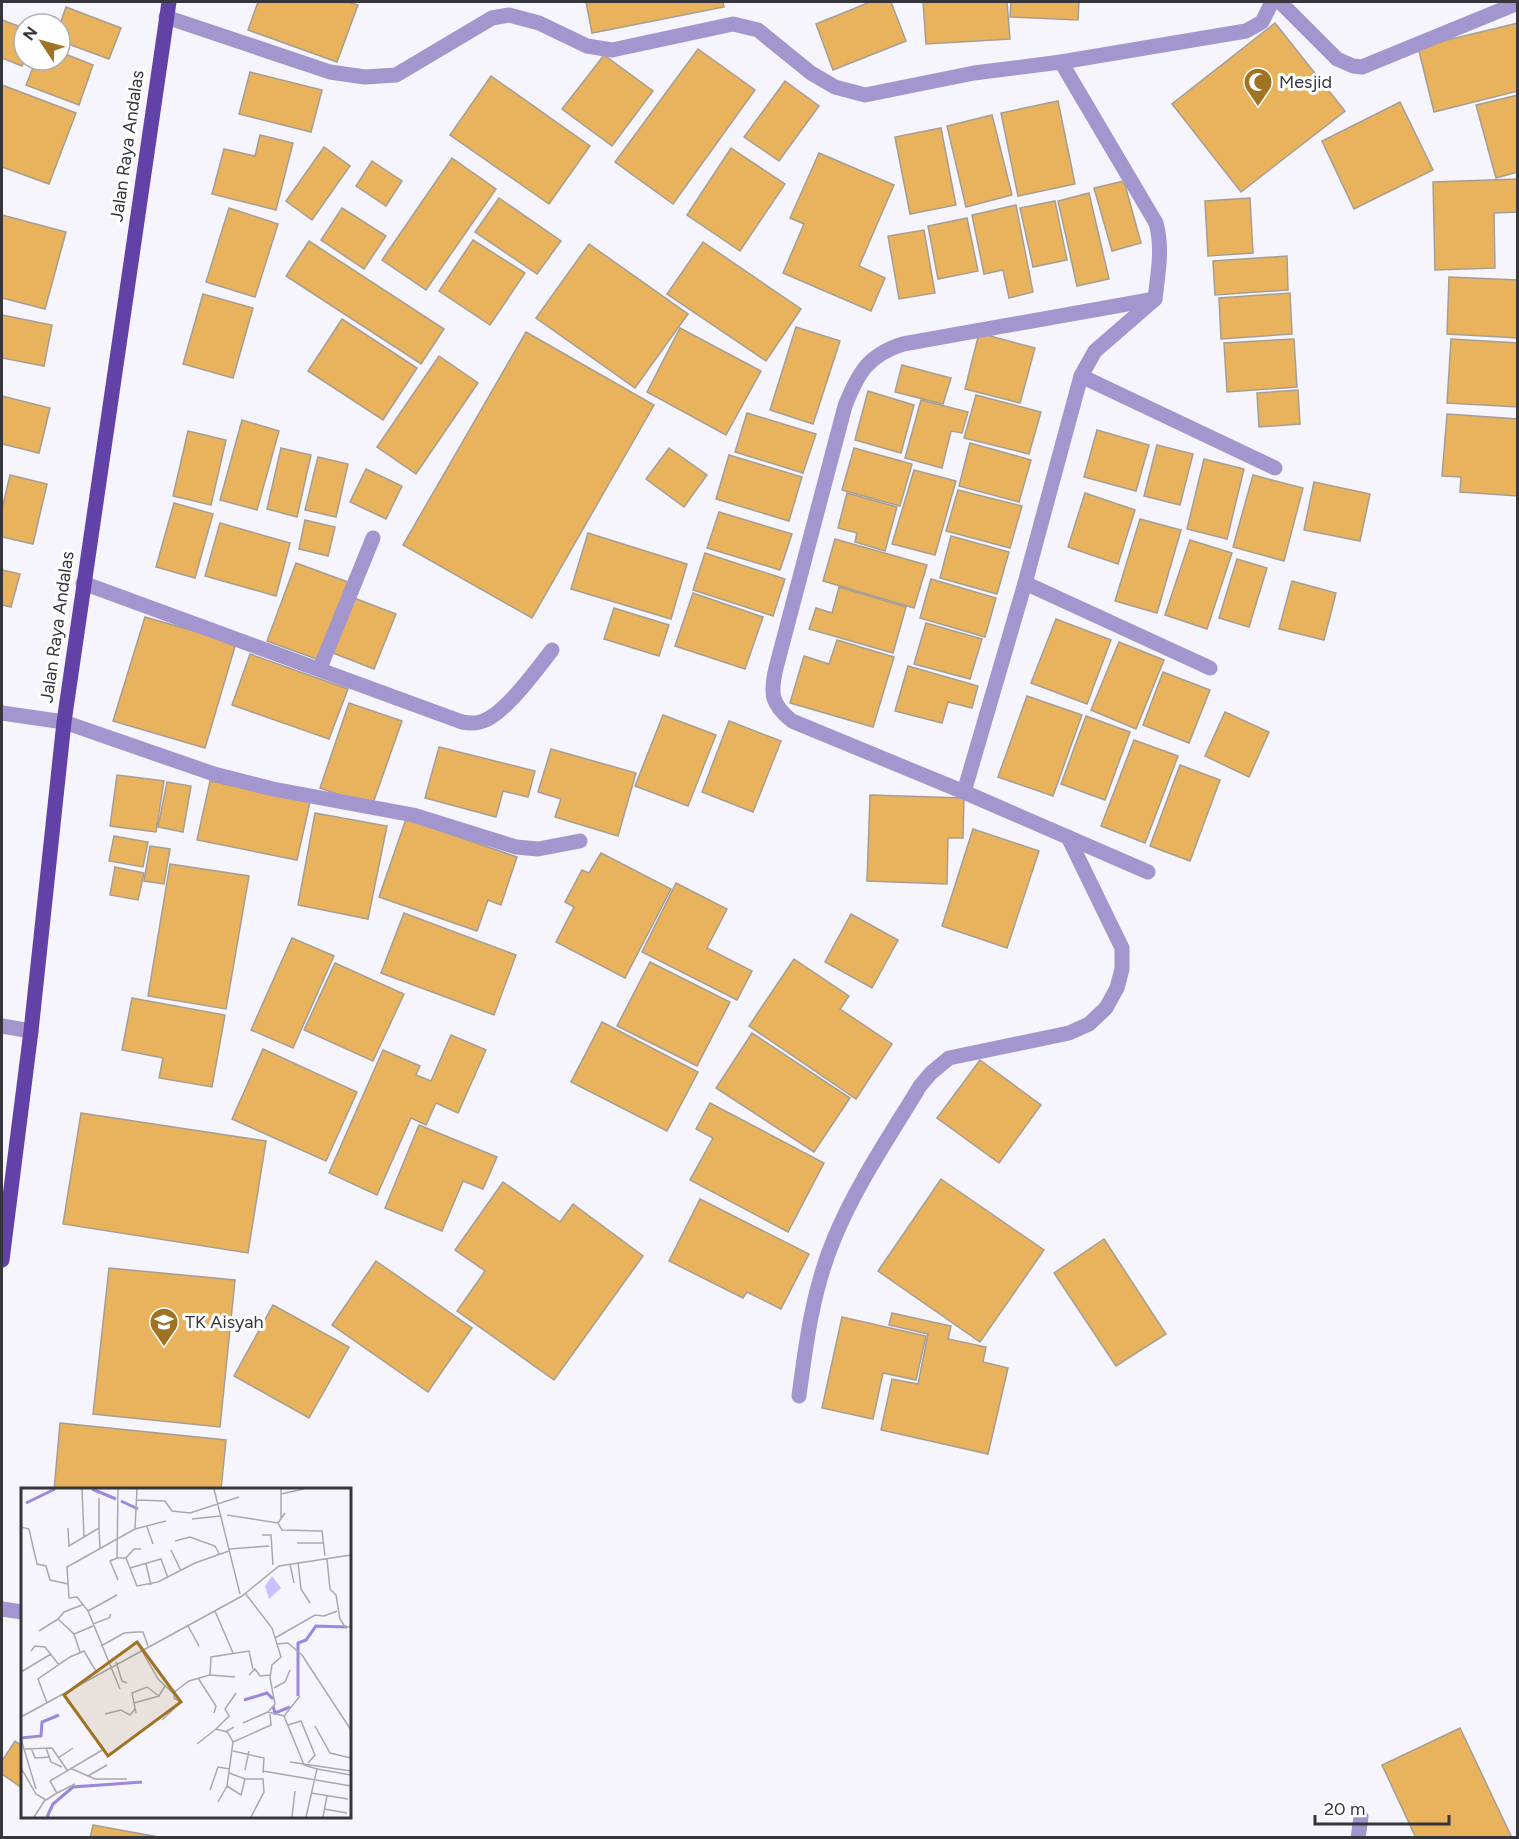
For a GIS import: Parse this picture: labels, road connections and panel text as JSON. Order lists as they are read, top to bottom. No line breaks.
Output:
{"streets":{"main road":["Jalan Raya Andalas"]},"places":{"mosque":["Mesjid"],"school or university":["TK Aisyah"]},"scale_bar":"20 m","north":"top left"}
